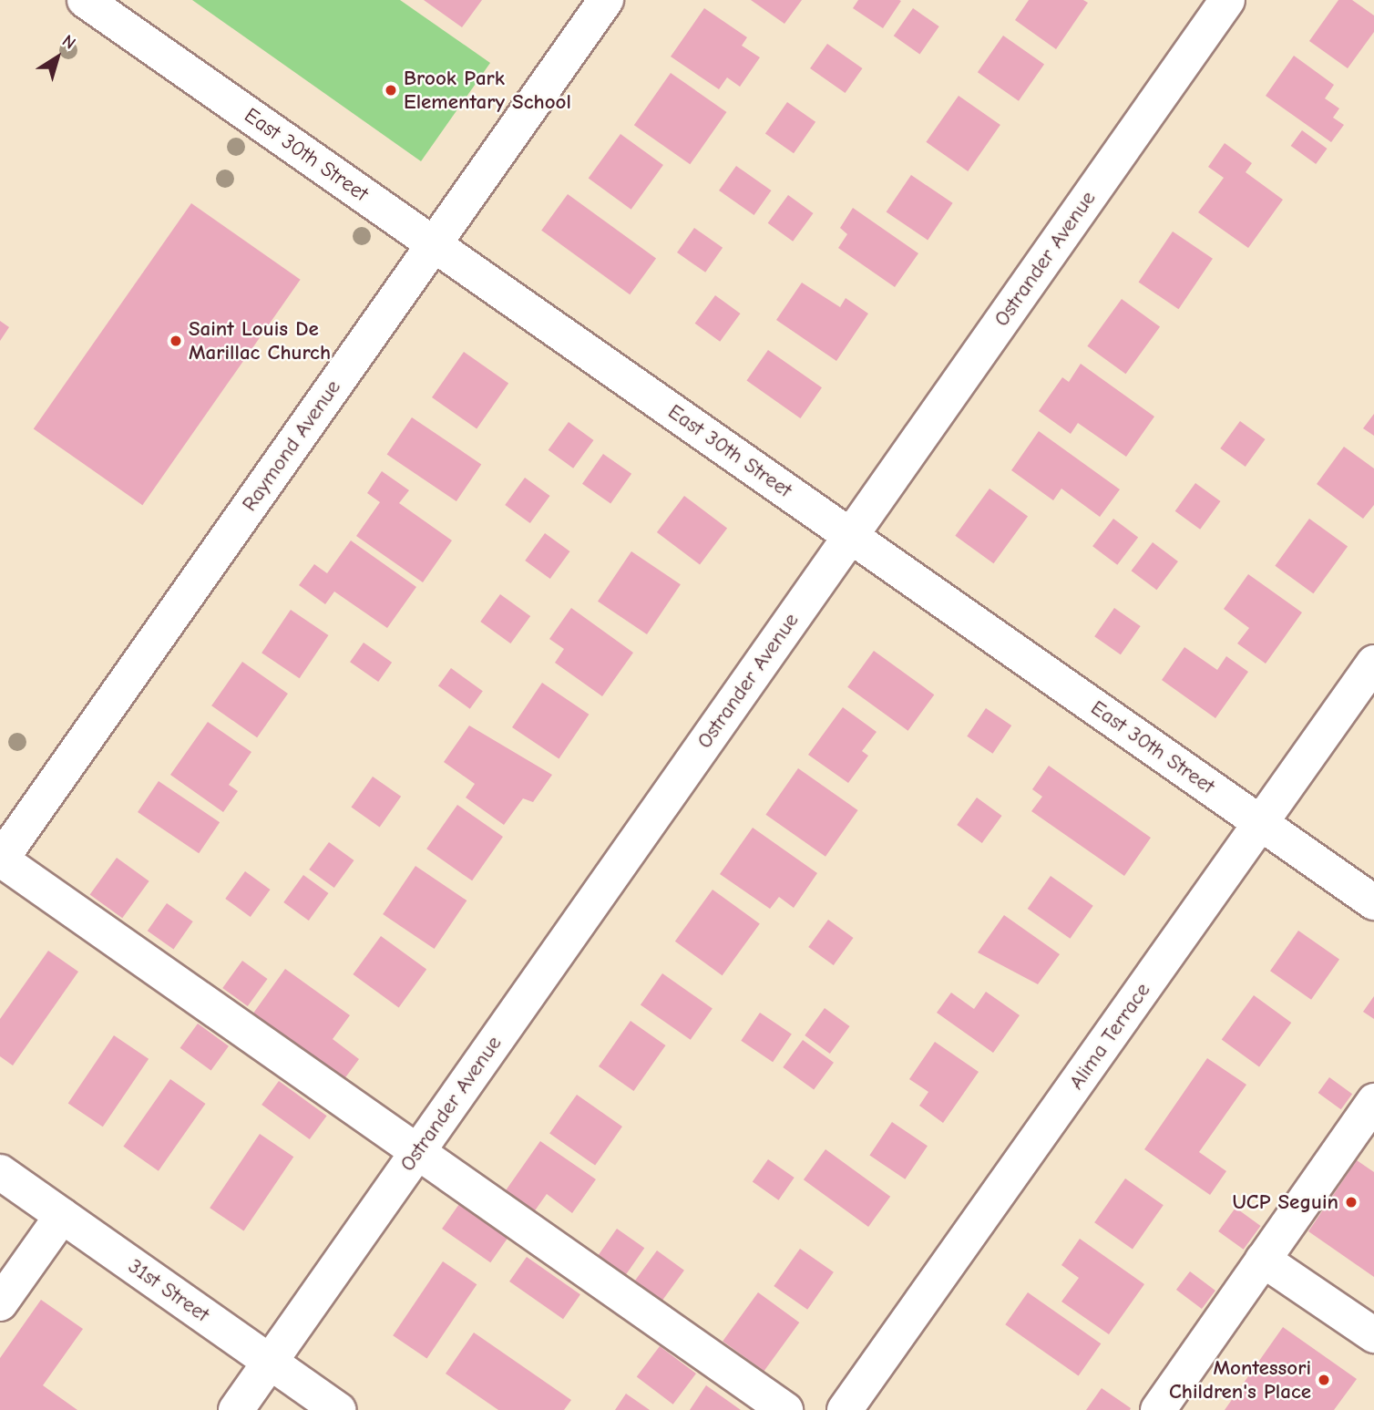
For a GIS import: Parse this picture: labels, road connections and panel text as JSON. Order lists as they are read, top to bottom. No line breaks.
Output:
{"streets":{"street":["East 30th Street","Ostrander Avenue","Raymond Avenue","Alima Terrace","31st Street"]},"crossings":[["East 30th Street","Ostrander Avenue"],["East 30th Street","Raymond Avenue"],["East 30th Street","Alima Terrace"],["Ostrander Avenue","31st Street"]],"places":["Brook Park Elementary School","Saint Louis De Marillac Church","UCP Seguin","Montessori Children's Place"],"north":"top right"}
